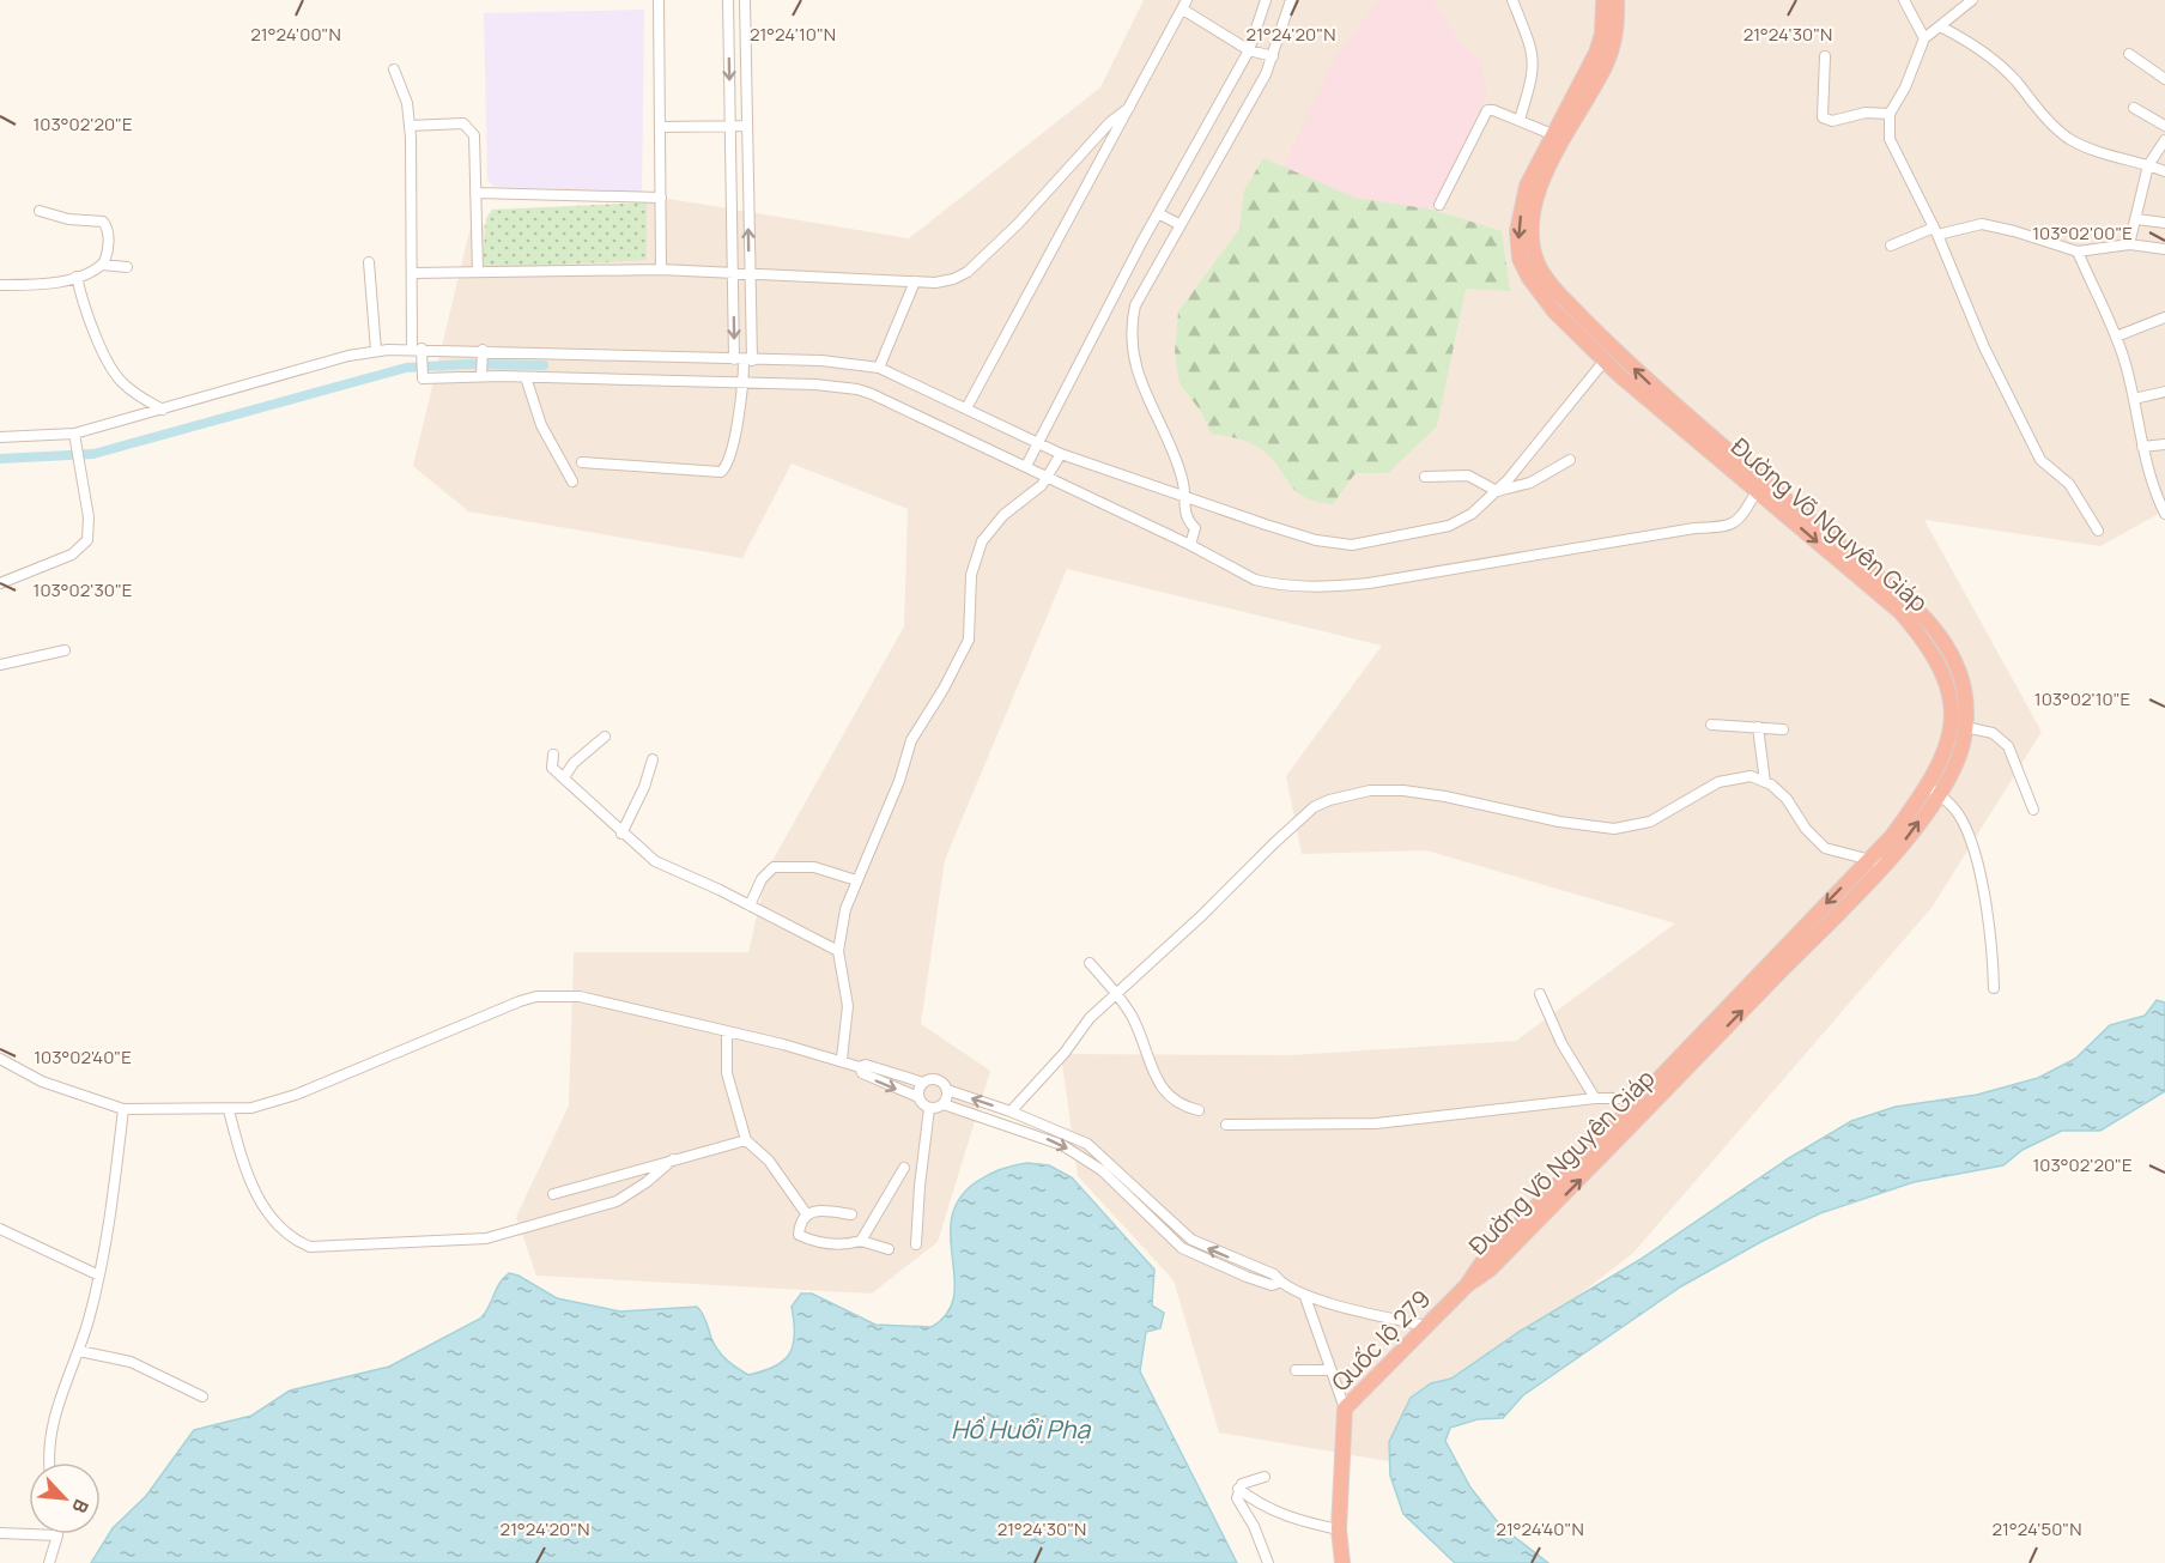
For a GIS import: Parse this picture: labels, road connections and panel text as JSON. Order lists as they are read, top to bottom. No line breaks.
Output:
{"streets":{"highway":["Đường Võ Nguyên Giáp","Quốc lộ 279"]},"crossings":[["Đường Võ Nguyên Giáp","Quốc lộ 279"]],"water":["Hồ Huổi Phạ"],"north":"bottom right","coordinates":["21°24'00\"N","21°24'10\"N","21°24'20\"N","21°24'30\"N","103°02'20\"E","103°02'00\"E","103°02'30\"E","103°02'10\"E","103°02'40\"E","21°24'40\"N","21°24'50\"N"]}
